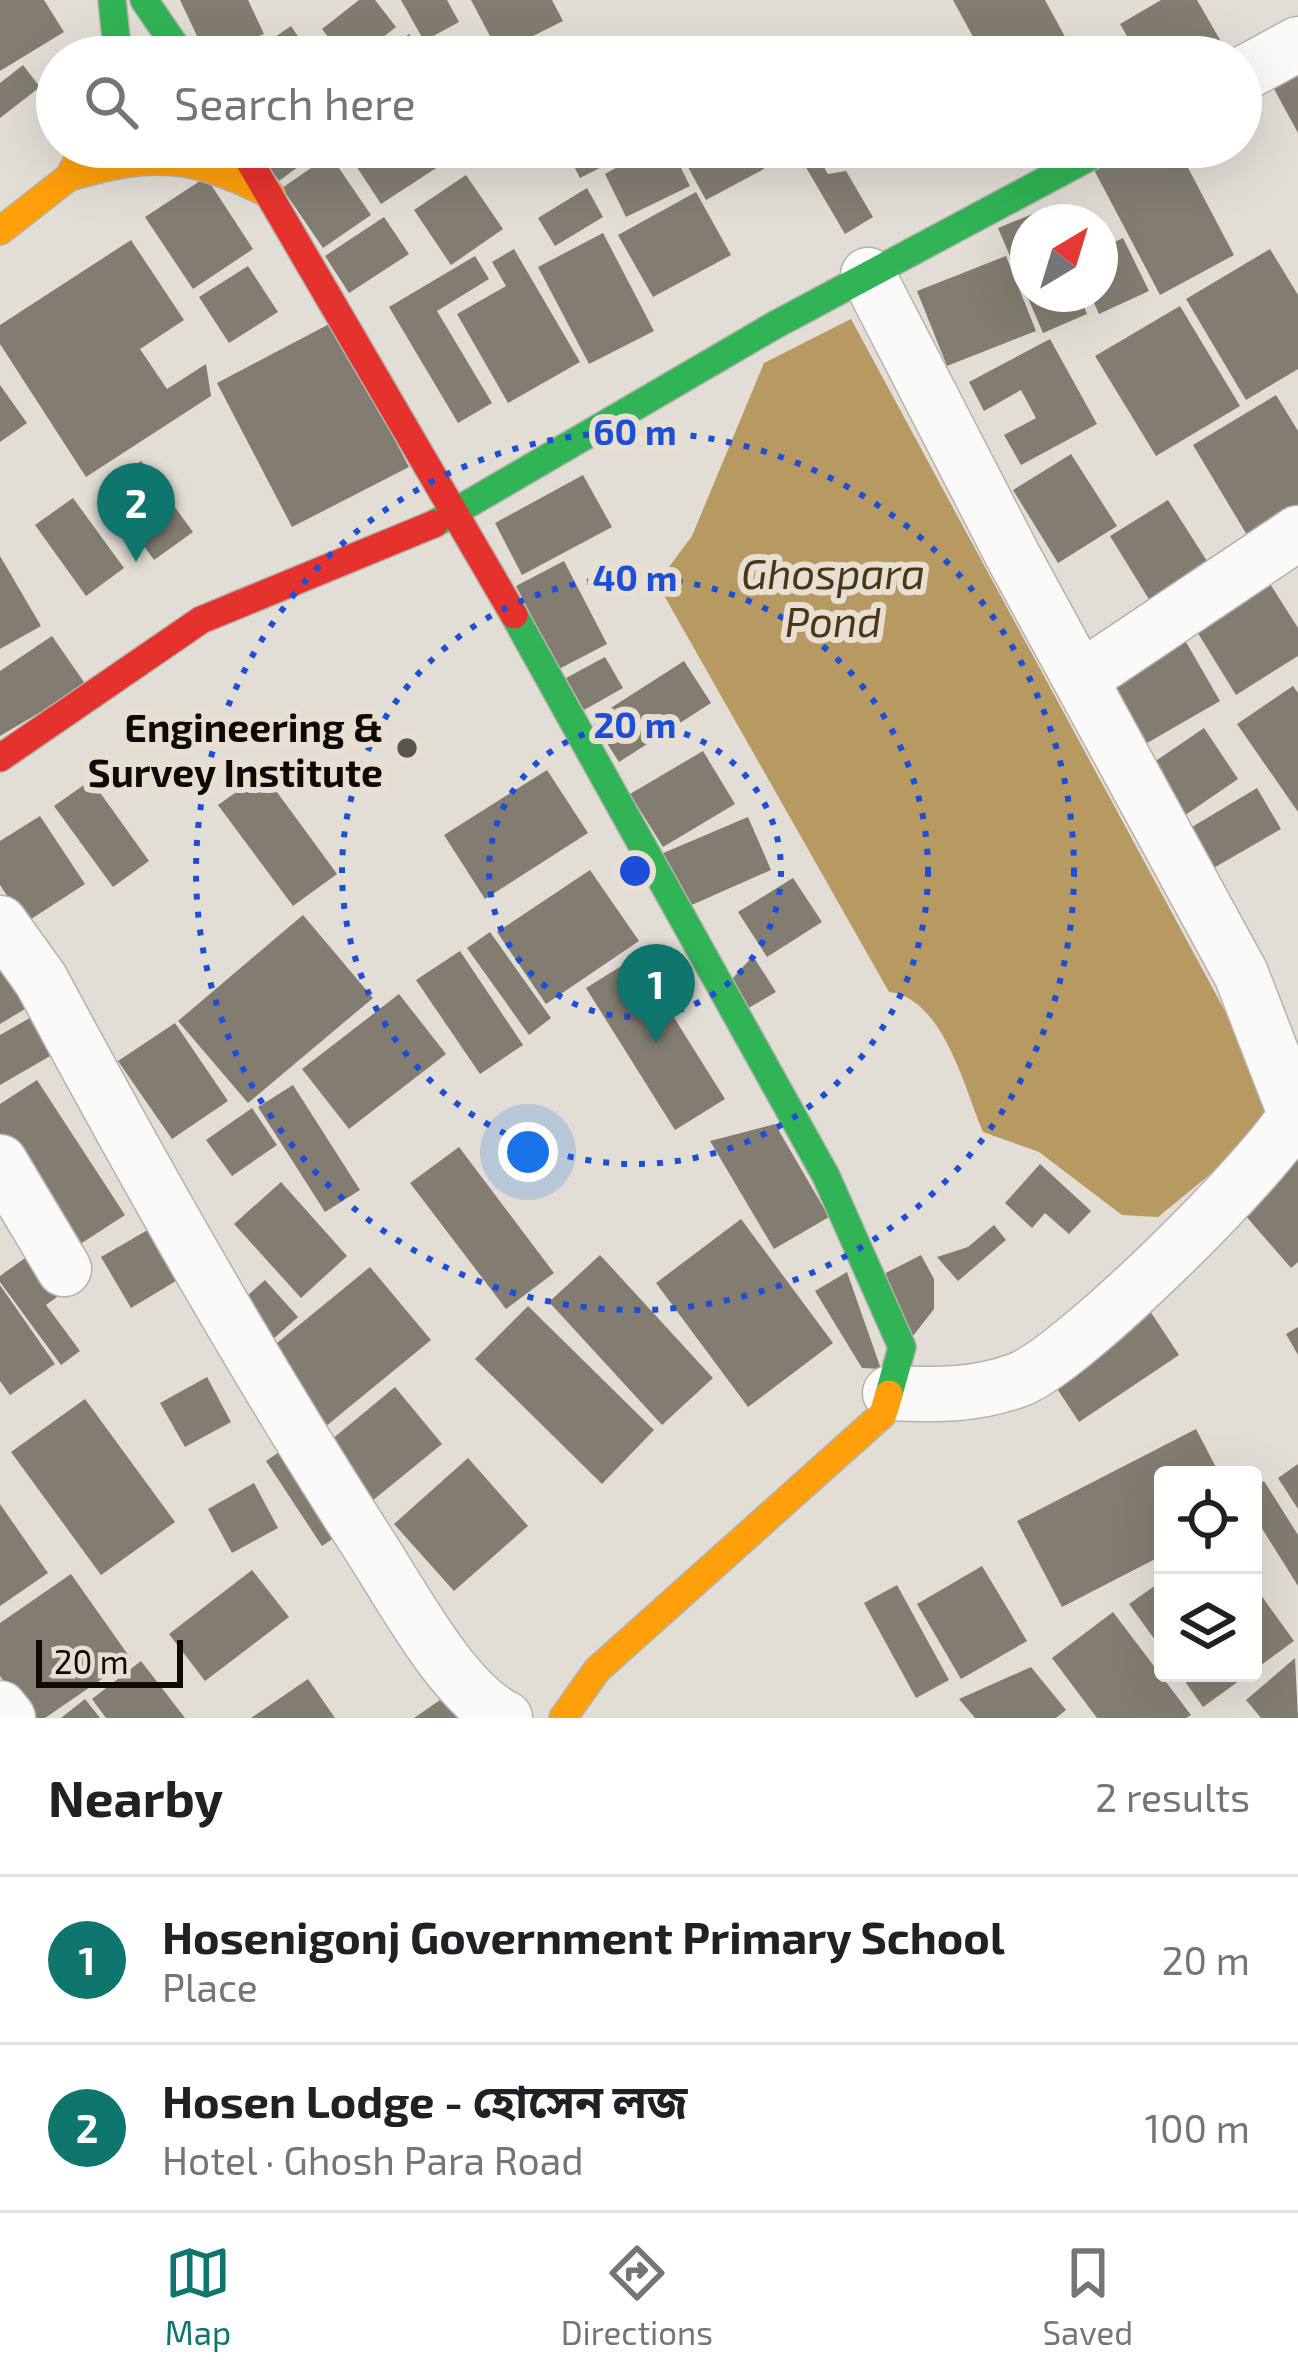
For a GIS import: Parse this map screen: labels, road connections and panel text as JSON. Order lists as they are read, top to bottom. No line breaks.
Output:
{"water":["Ghospara Pond"],"places":["Engineering & Survey Institute"],"scale_bar":"20 m","north":"top right","page":{"search":"Search here","pins":["2","1"],"scale":"20 m","heading":["Nearby","2 results"],"list":[{"mark":"1","name":"Hosenigonj Government Primary School","note":"Place","value":"20 m"},{"mark":"2","name":"Hosen Lodge - হোসেন লজ","note":"Hotel · Ghosh Para Road","value":"100 m"}],"nav":["Map","Directions","Saved"]},"rings":["60 m","40 m","20 m"]}
